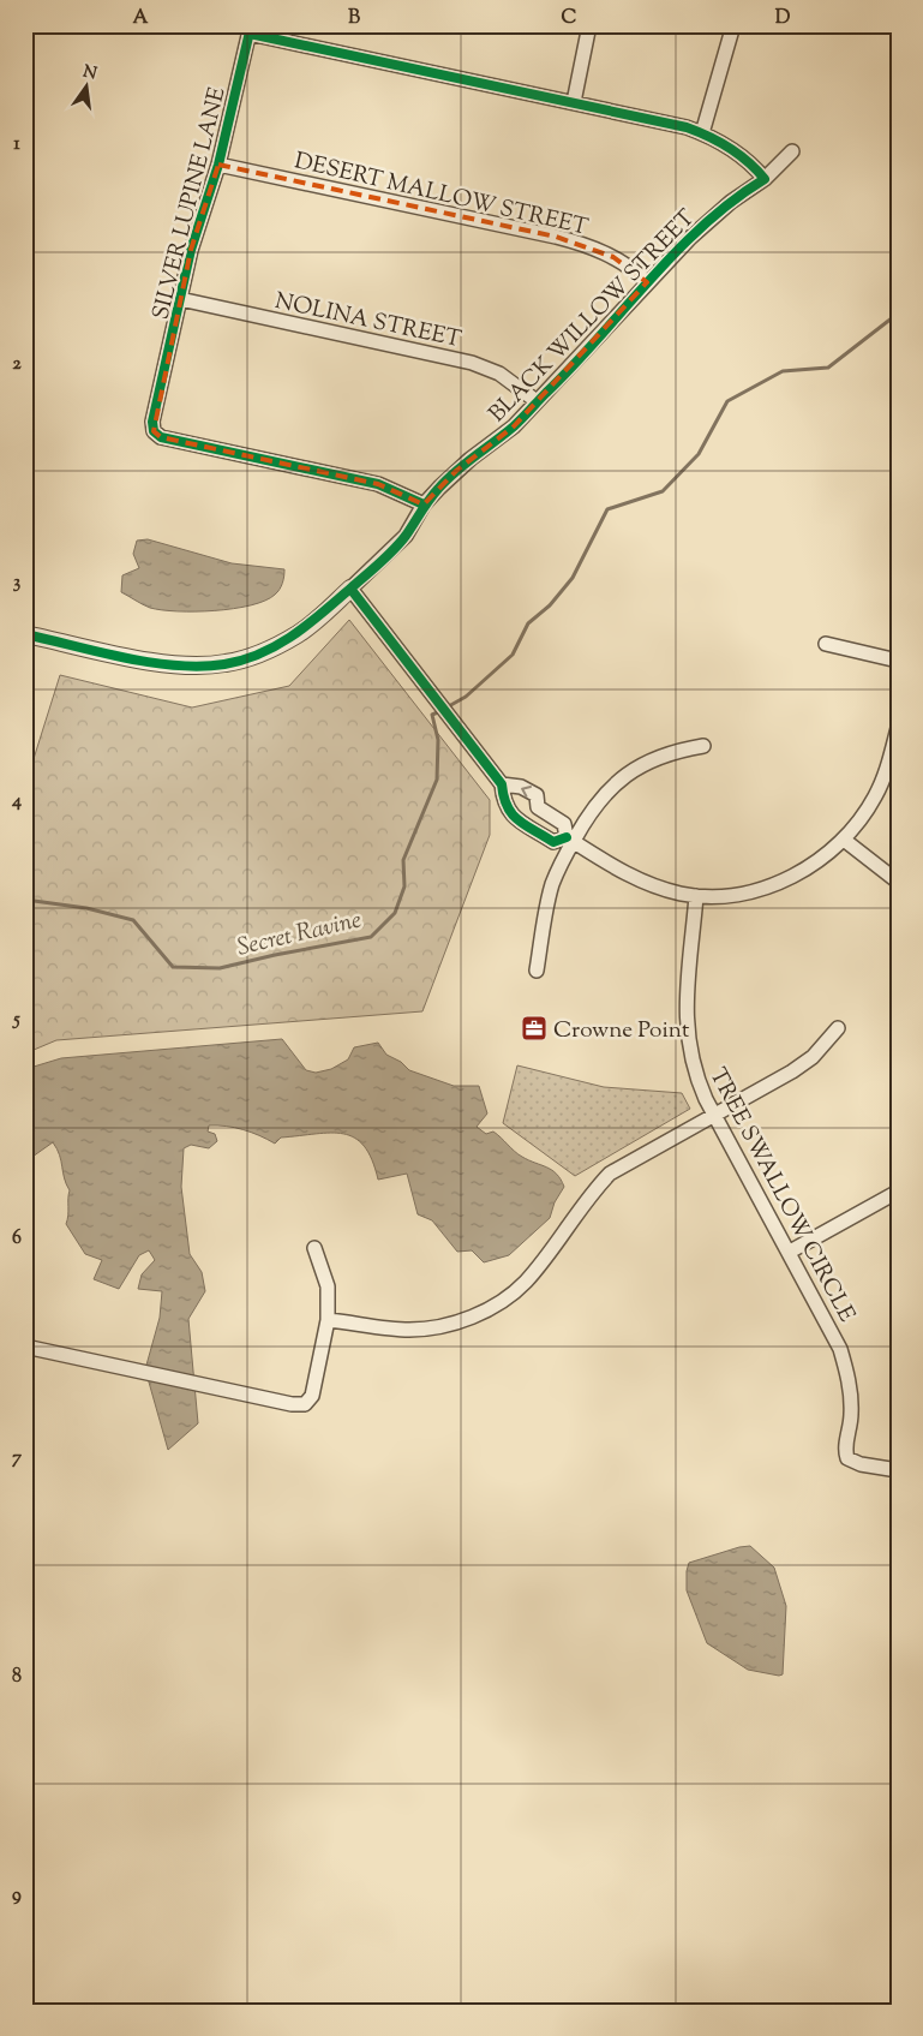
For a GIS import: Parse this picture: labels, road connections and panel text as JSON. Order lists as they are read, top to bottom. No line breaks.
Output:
{"streets":{"street":["DESERT MALLOW STREET","SILVER LUPINE LANE","BLACK WILLOW STREET","NOLINA STREET","TREE SWALLOW CIRCLE"]},"crossings":[["DESERT MALLOW STREET","SILVER LUPINE LANE"],["DESERT MALLOW STREET","BLACK WILLOW STREET"],["SILVER LUPINE LANE","BLACK WILLOW STREET"],["SILVER LUPINE LANE","NOLINA STREET"],["BLACK WILLOW STREET","NOLINA STREET"]],"water":["Secret Ravine"],"places":{"office":["Crowne Point"]},"north":"top","grid":{"columns":["A","B","C","D"],"rows":["1","2","3","4","5","6","7","8","9"]}}
